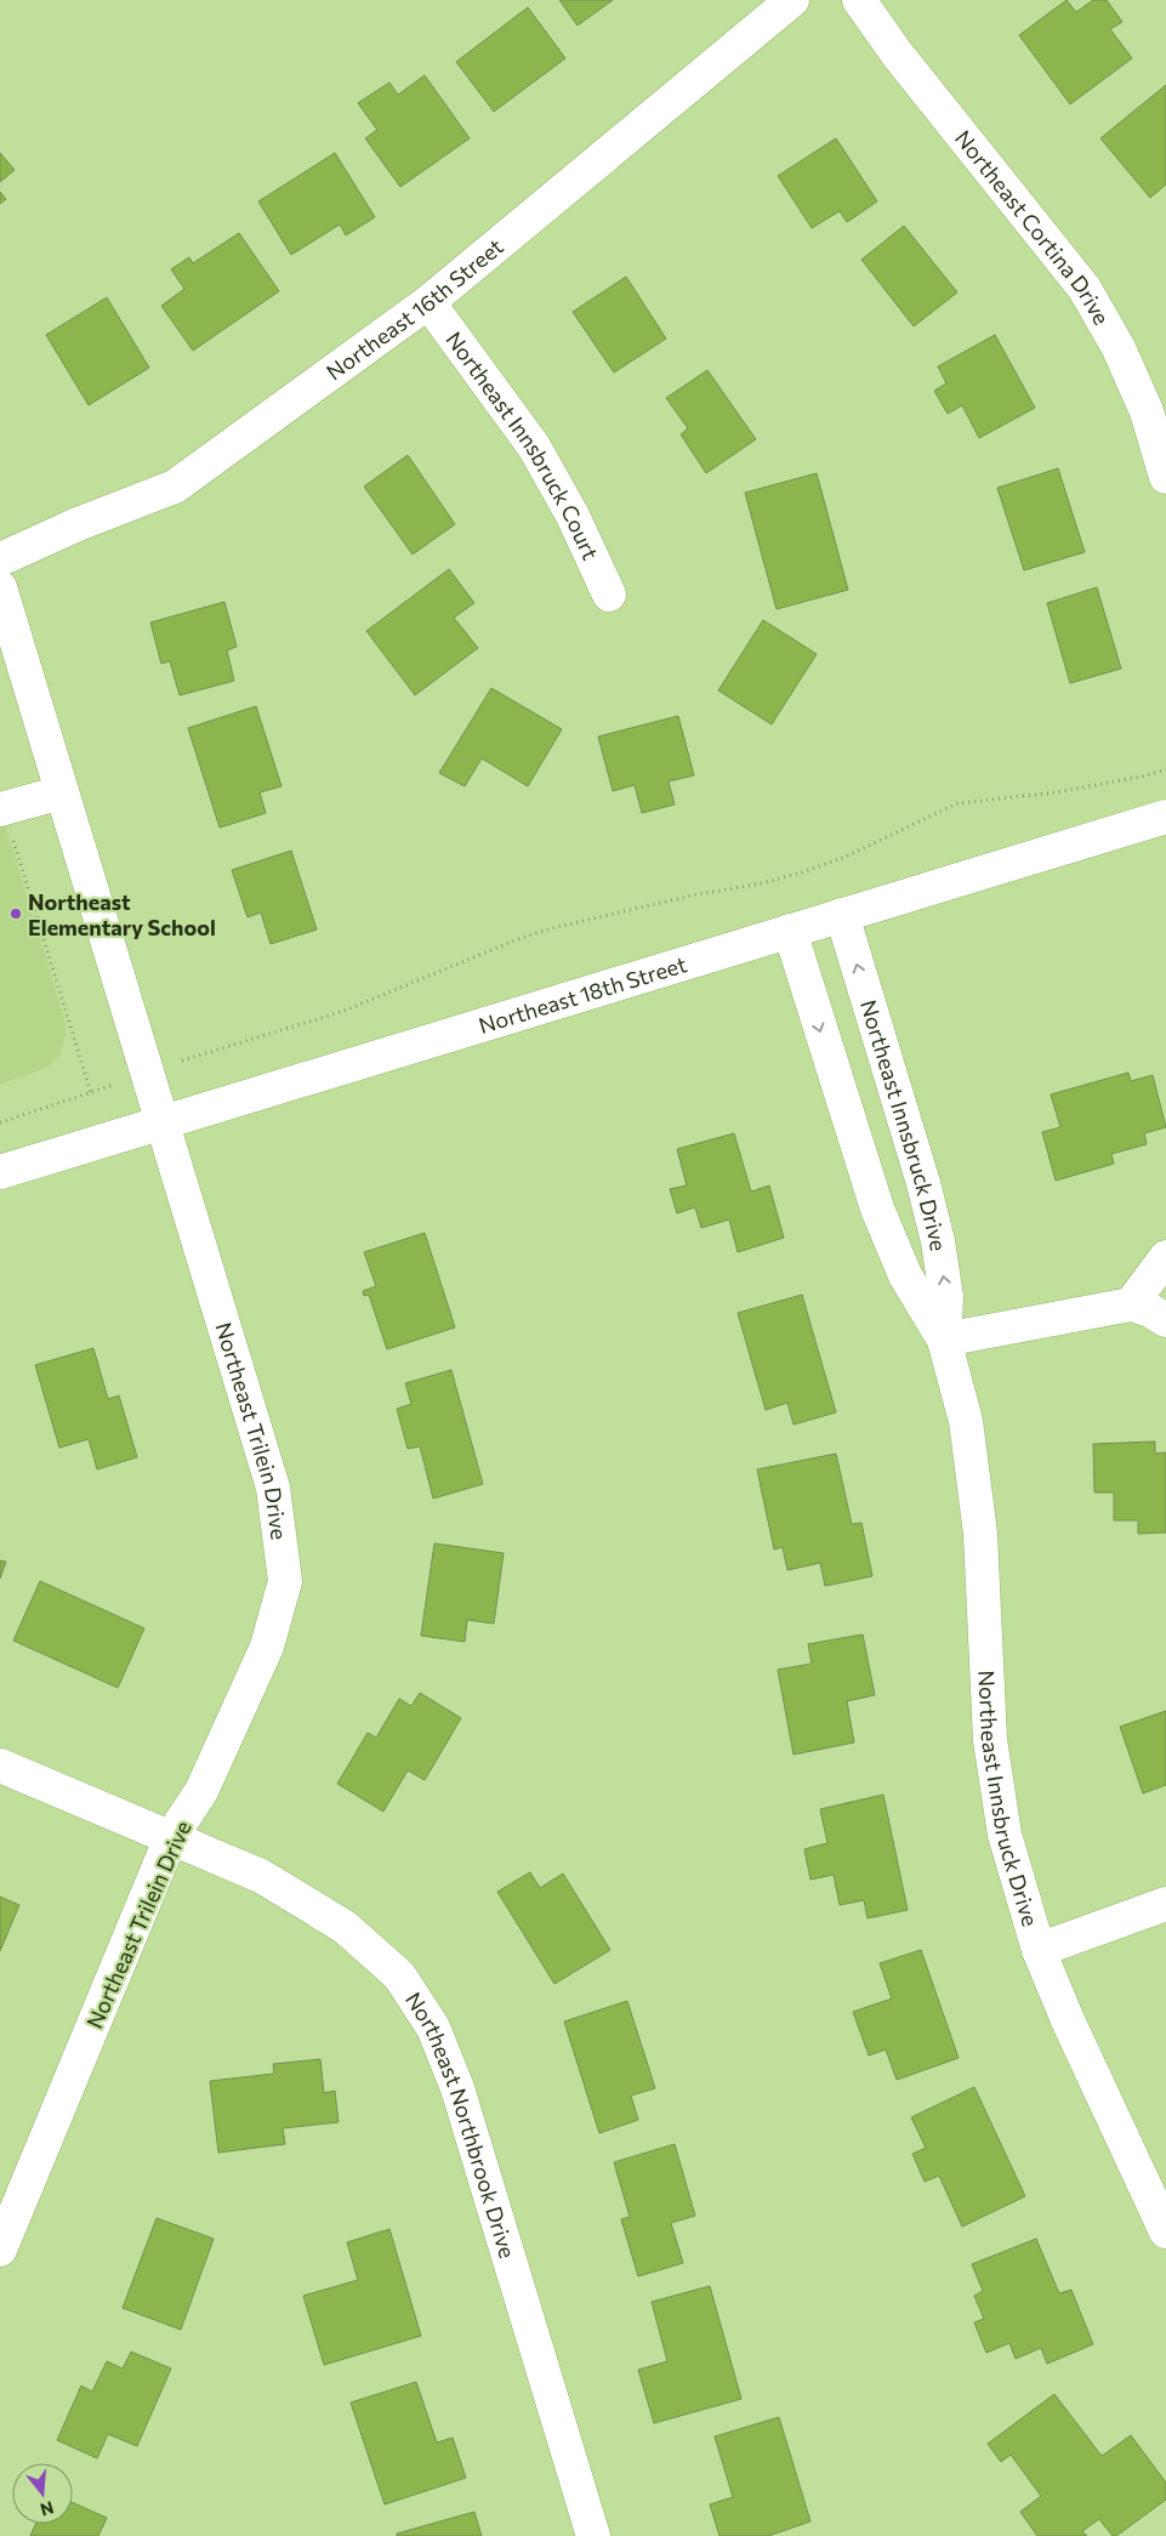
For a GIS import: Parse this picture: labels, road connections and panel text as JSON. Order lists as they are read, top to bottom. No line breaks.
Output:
{"streets":{"street":["Northeast Cortina Drive","Northeast 16th Street","Northeast Innsbruck Court","Northeast 18th Street","Northeast Innsbruck Drive","Northeast Trilein Drive","Northeast Northbrook Drive"]},"crossings":[["Northeast 16th Street","Northeast Innsbruck Court"],["Northeast 18th Street","Northeast Innsbruck Drive"],["Northeast 18th Street","Northeast Trilein Drive"],["Northeast Trilein Drive","Northeast Northbrook Drive"]],"places":["Northeast Elementary School"],"north":"bottom"}
